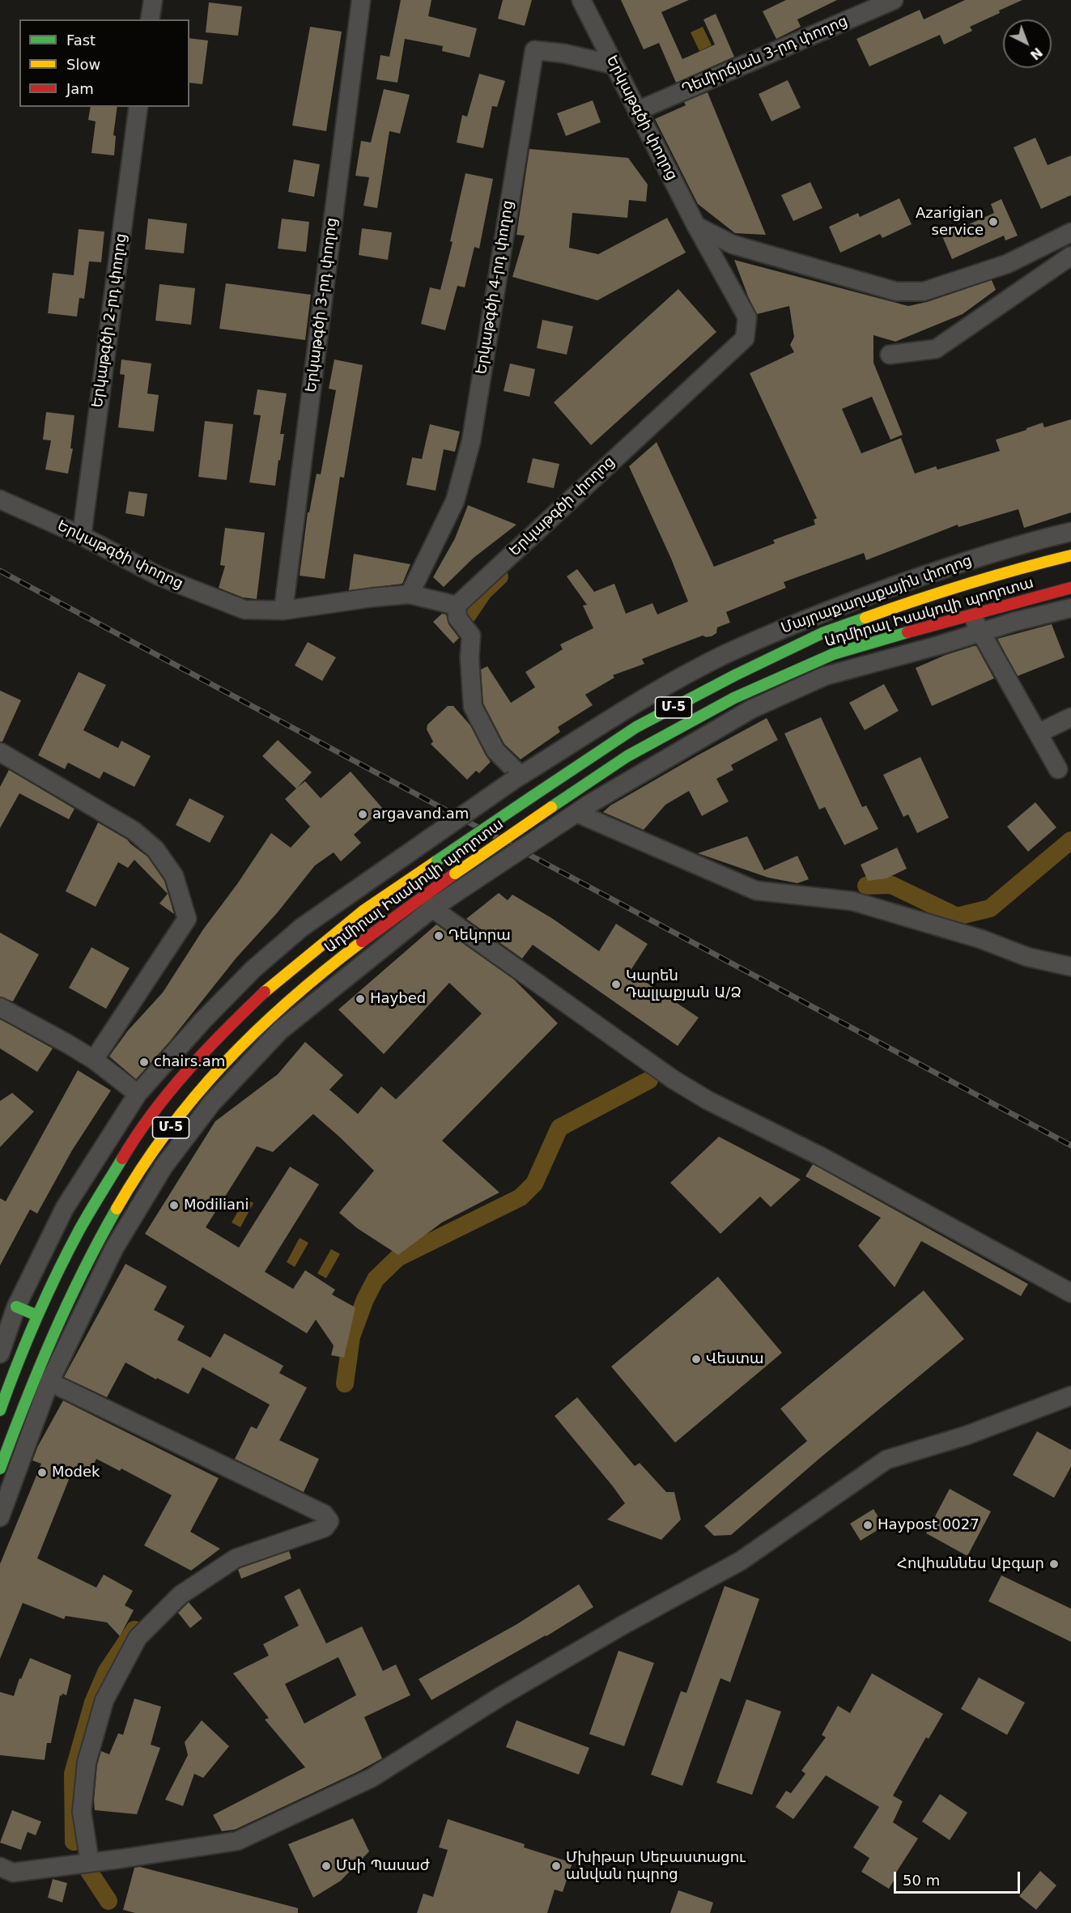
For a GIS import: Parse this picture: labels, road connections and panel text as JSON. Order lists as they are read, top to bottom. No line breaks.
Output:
{"streets":{"highway":["Ադմիրալ Իսակովի պողոտա","Մ-5"],"street":["Դեմիրճյան 3-րդ փողոց","Երկաթգծի փողոց","Երկաթգծի 4-րդ փողոց","Երկաթգծի 3-րդ փողոց","Երկաթգծի 2-րդ փողոց","Մայրաքաղաքային փողոց"]},"crossings":[["Դեմիրճյան 3-րդ փողոց","Երկաթգծի փողոց"],["Երկաթգծի փողոց","Երկաթգծի 4-րդ փողոց"],["Երկաթգծի փողոց","Երկաթգծի 3-րդ փողոց"],["Երկաթգծի փողոց","Երկաթգծի 2-րդ փողոց"]],"places":["Azarigian service","argavand.am","Դեկորա","Կարեն Դալլաքյան Ա/Ձ","Haybed","chairs.am","Modiliani","Վեստա","Modek","Haypost 0027","Հովհաննես Աբգար","Մսի Պասաժ","Մխիթար Սեբաստացու անվան դպրոց"],"legend":["Fast","Slow","Jam"],"scale_bar":"50 m","north":"bottom right"}
